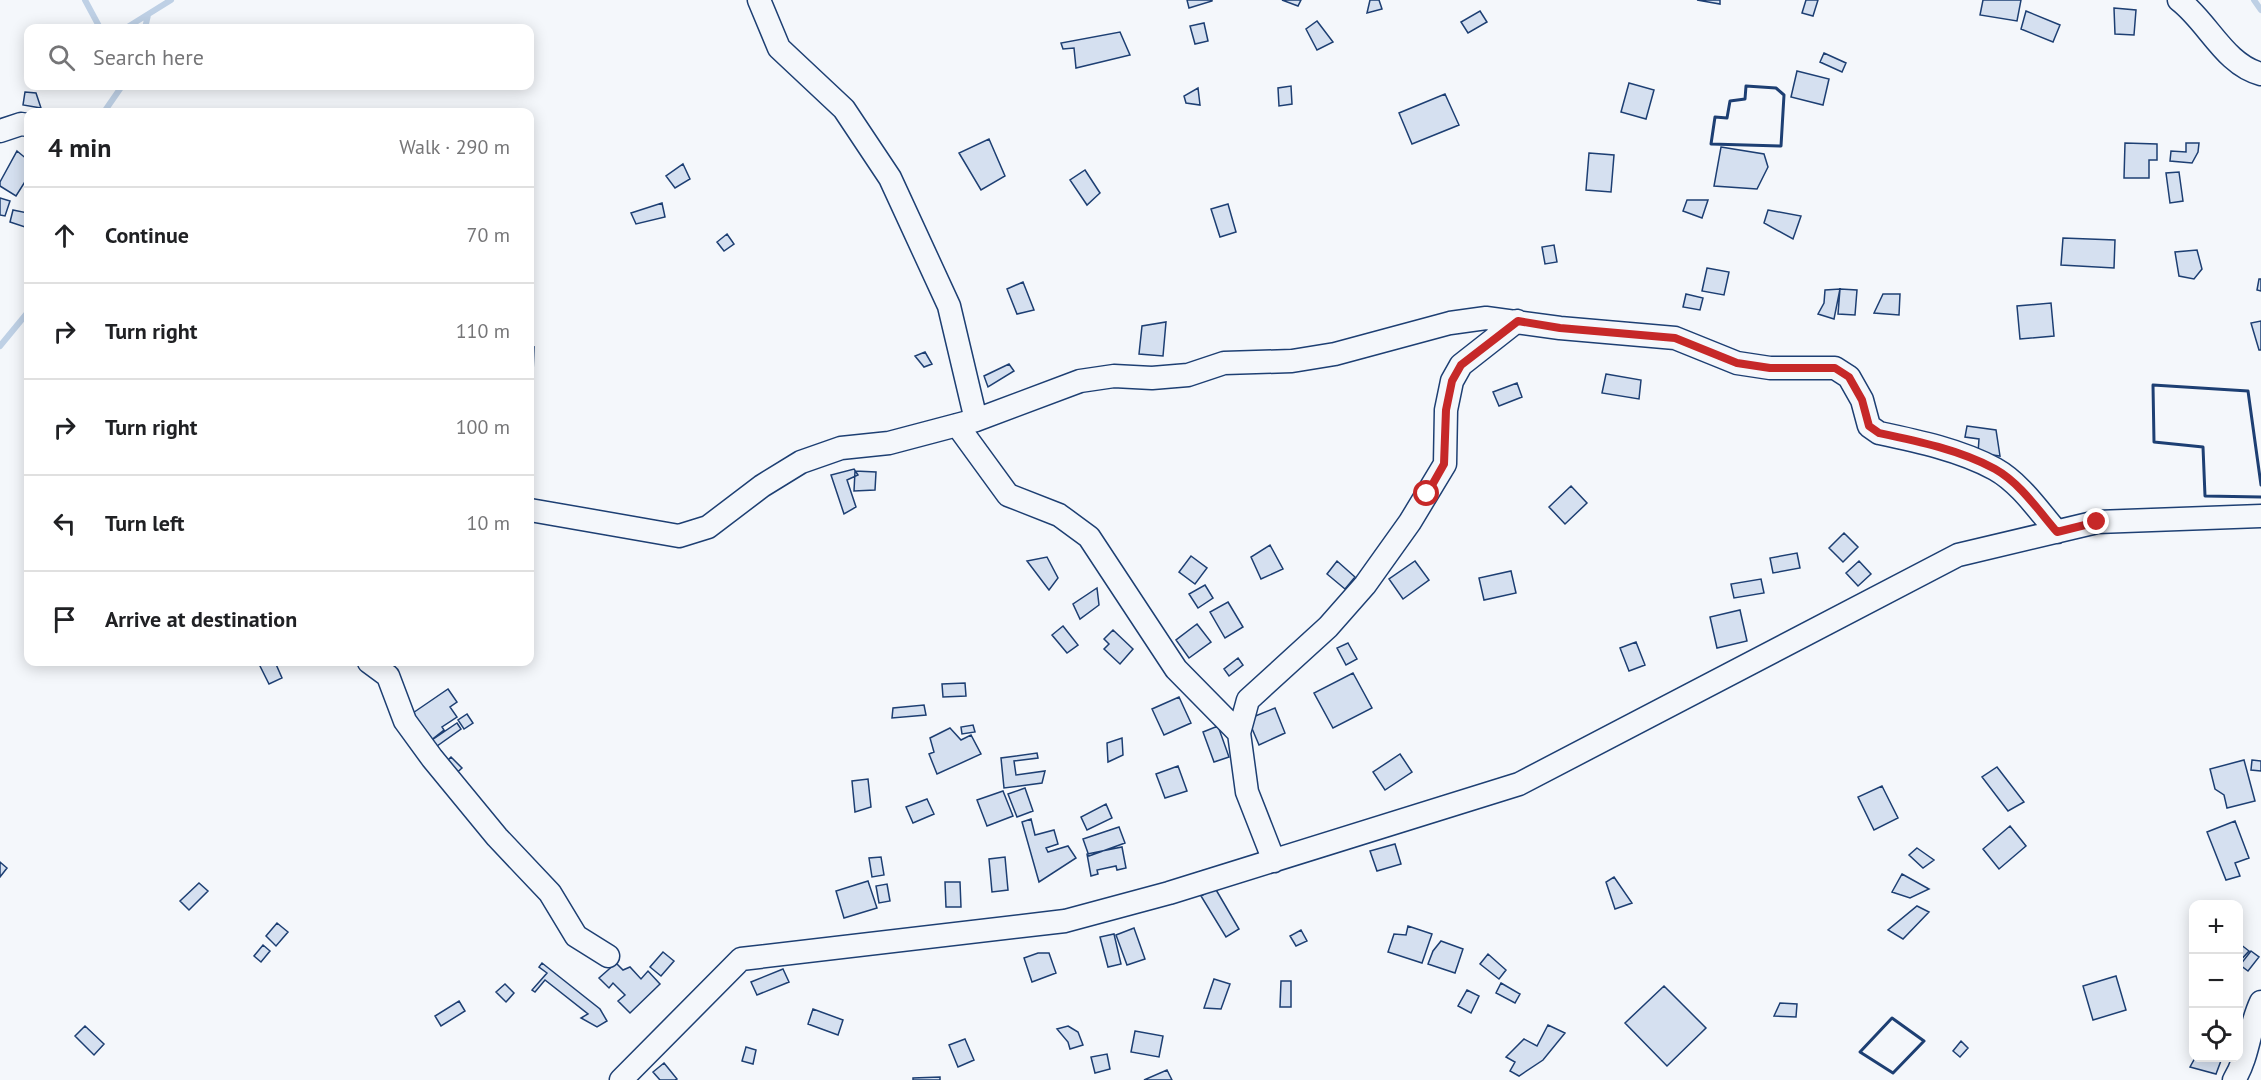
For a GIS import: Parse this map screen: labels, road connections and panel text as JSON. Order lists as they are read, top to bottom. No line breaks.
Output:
{"page":{"search":"Search here","heading":["4 min","Walk · 290 m"],"list":[["Continue","70 m"],["Turn right","110 m"],["Turn right","100 m"],["Turn left","10 m"],"Arrive at destination"],"map_buttons":["+","−"]}}
